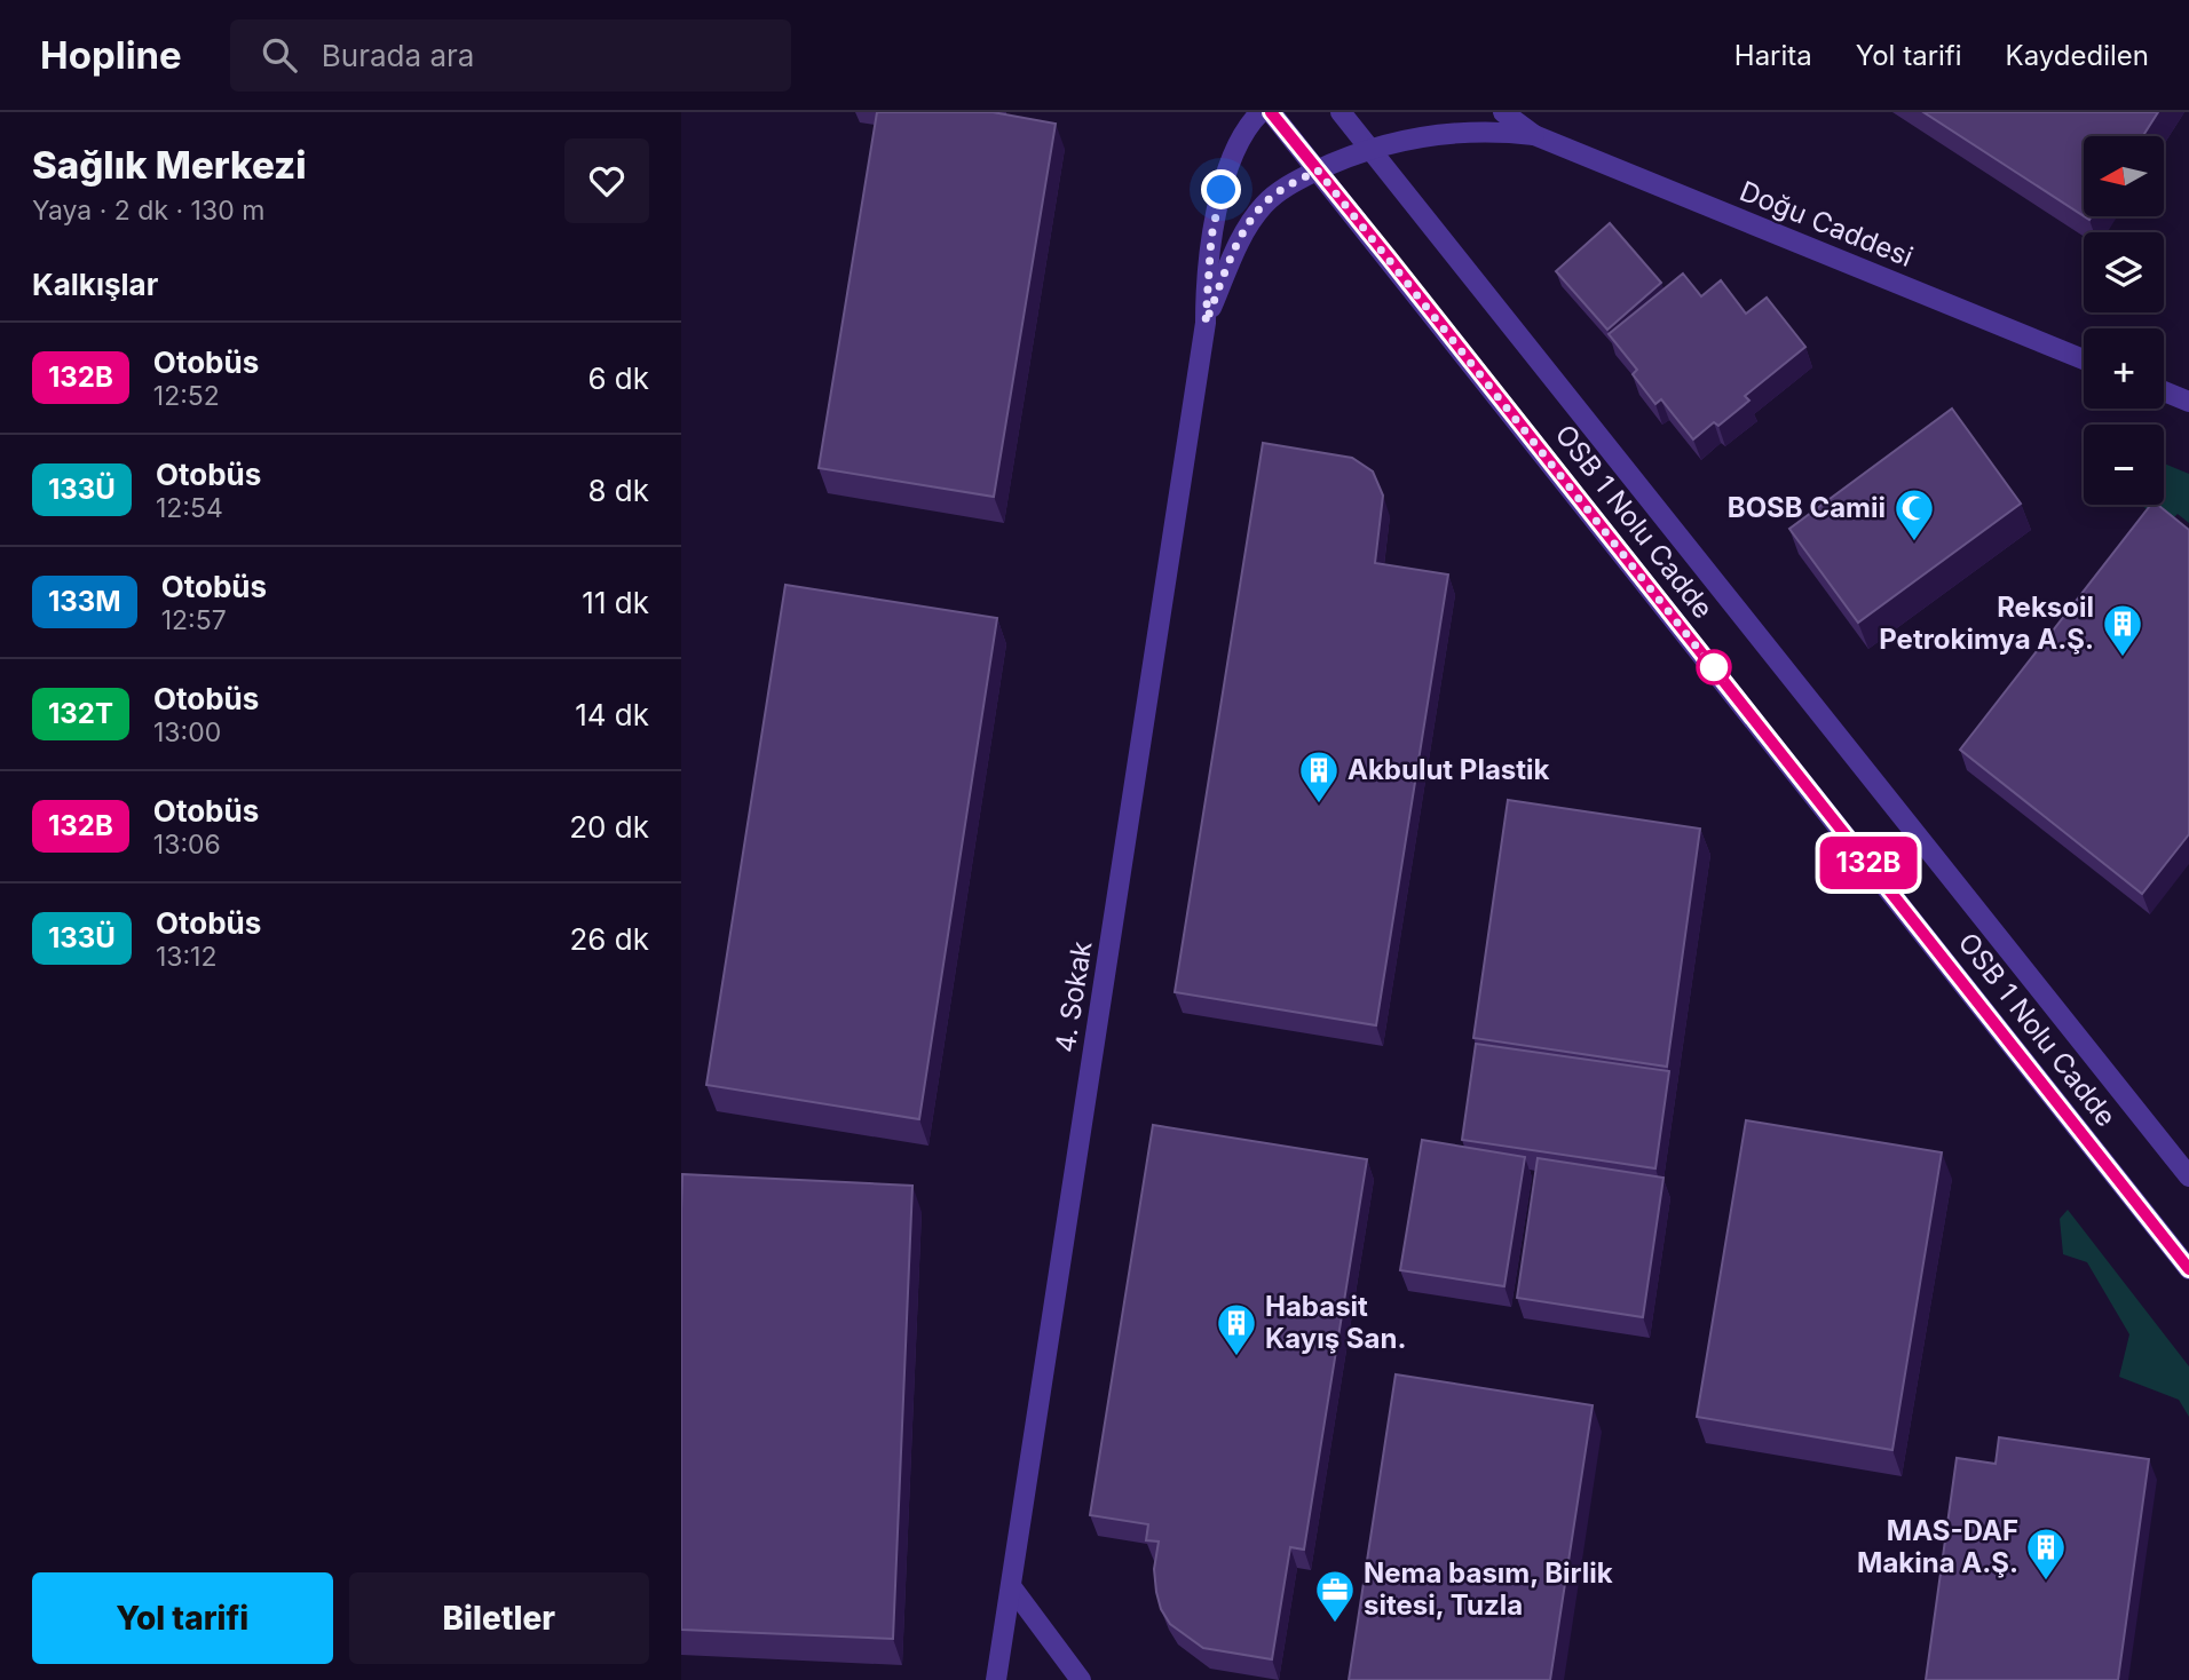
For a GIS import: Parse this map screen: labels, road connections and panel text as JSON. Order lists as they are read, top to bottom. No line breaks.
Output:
{"streets":{"street":["Doğu Caddesi","OSB 1 Nolu Cadde","4. Sokak"]},"crossings":[["Doğu Caddesi","OSB 1 Nolu Cadde"],["Doğu Caddesi","4. Sokak"]],"places":{"mosque":["BOSB Camii"],"building":["Reksoil Petrokimya A.Ş.","Akbulut Plastik","Habasit Kayış San.","MAS-DAF Makina A.Ş."],"office":["Nema basım, Birlik sitesi, Tuzla"]},"lines":["bus line 132B"],"north":"left","page":{"header":"Hopline","search":"Burada ara","nav":["Harita","Yol tarifi","Kaydedilen"],"heading":[["Sağlık Merkezi","Yaya · 2 dk · 130 m"],"Kalkışlar"],"on_map":"132B","map_buttons":["+","−"],"list":[{"mark":"132B","name":"Otobüs","note":"12:52","value":"6 dk"},{"mark":"133Ü","name":"Otobüs","note":"12:54","value":"8 dk"},{"mark":"133M","name":"Otobüs","note":"12:57","value":"11 dk"},{"mark":"132T","name":"Otobüs","note":"13:00","value":"14 dk"},{"mark":"132B","name":"Otobüs","note":"13:06","value":"20 dk"},{"mark":"133Ü","name":"Otobüs","note":"13:12","value":"26 dk"}],"buttons":["Yol tarifi","Biletler"]}}
